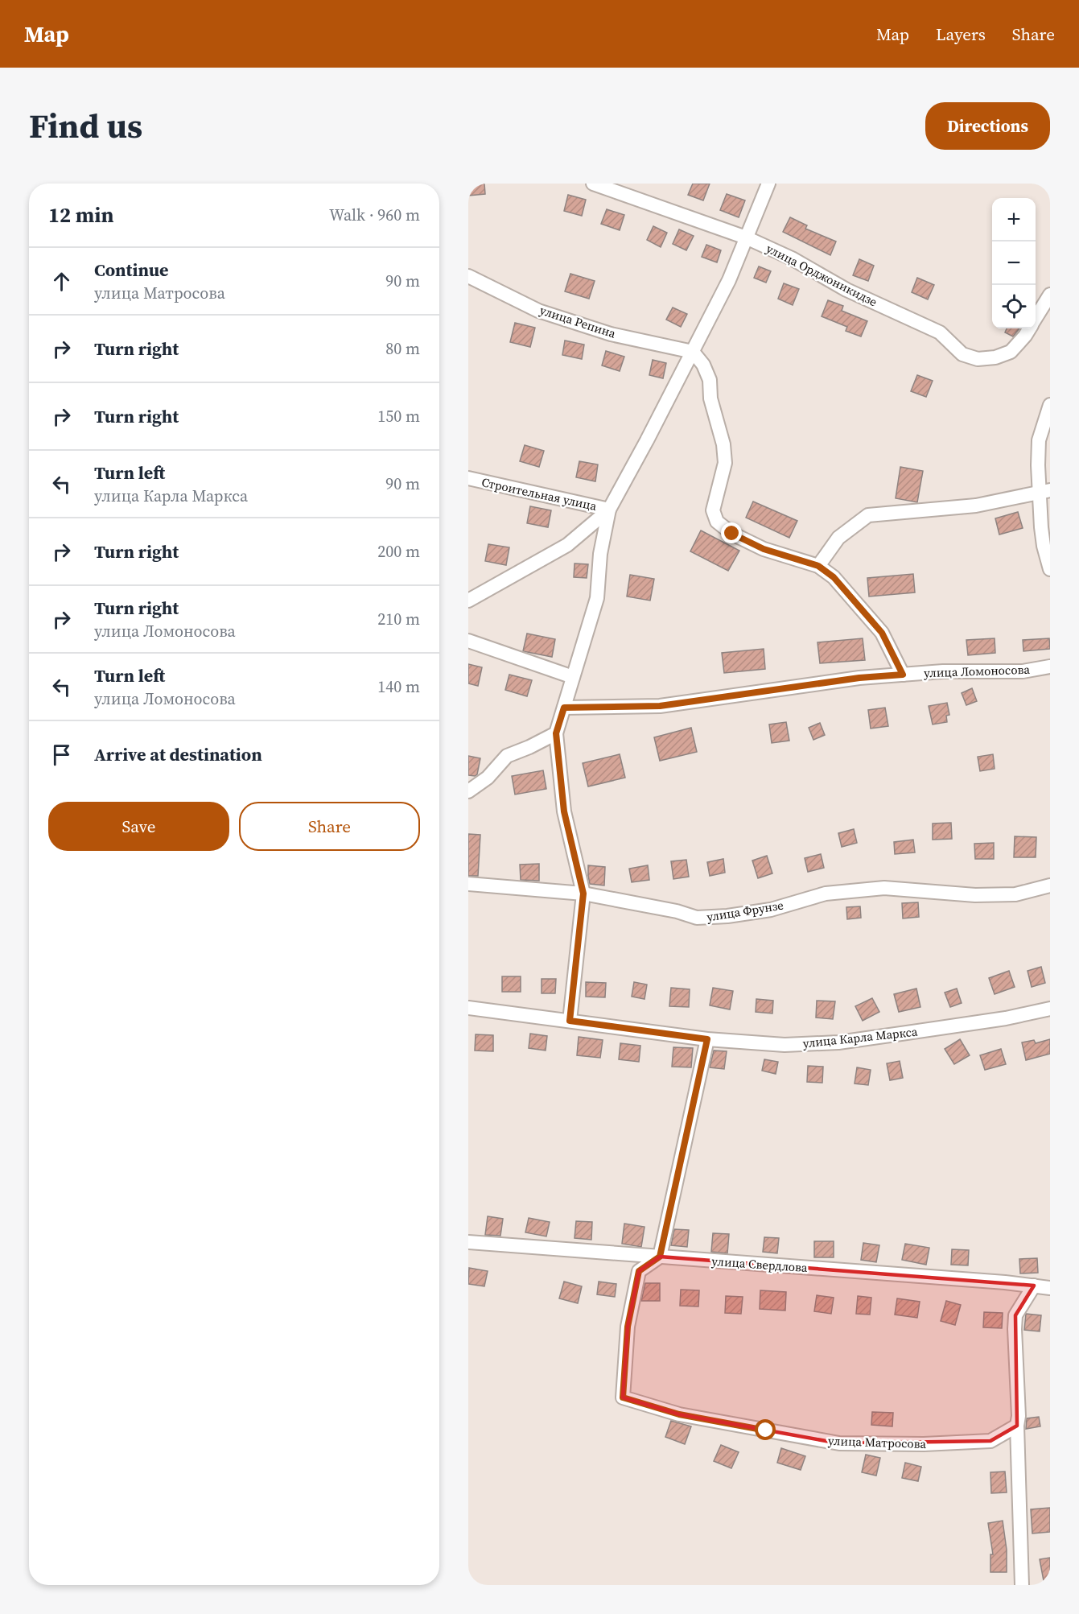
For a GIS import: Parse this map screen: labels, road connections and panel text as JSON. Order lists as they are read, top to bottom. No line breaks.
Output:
{"streets":{"street":["улица Орджоникидзе","улица Репина","Строительная улица","улица Ломоносова","улица Фрунзе","улица Карла Маркса","улица Свердлова","улица Матросова"]},"crossings":[["улица Свердлова","улица Матросова"]],"page":{"header":"Map","nav":["Map","Layers","Share"],"title":"Find us","buttons":["Directions",["Save","Share"]],"heading":["12 min","Walk · 960 m"],"map_buttons":["+","−"],"list":[["Continue","улица Матросова","90 m"],["Turn right","80 m"],["Turn right","150 m"],["Turn left","улица Карла Маркса","90 m"],["Turn right","200 m"],["Turn right","улица Ломоносова","210 m"],["Turn left","улица Ломоносова","140 m"],"Arrive at destination"]}}
